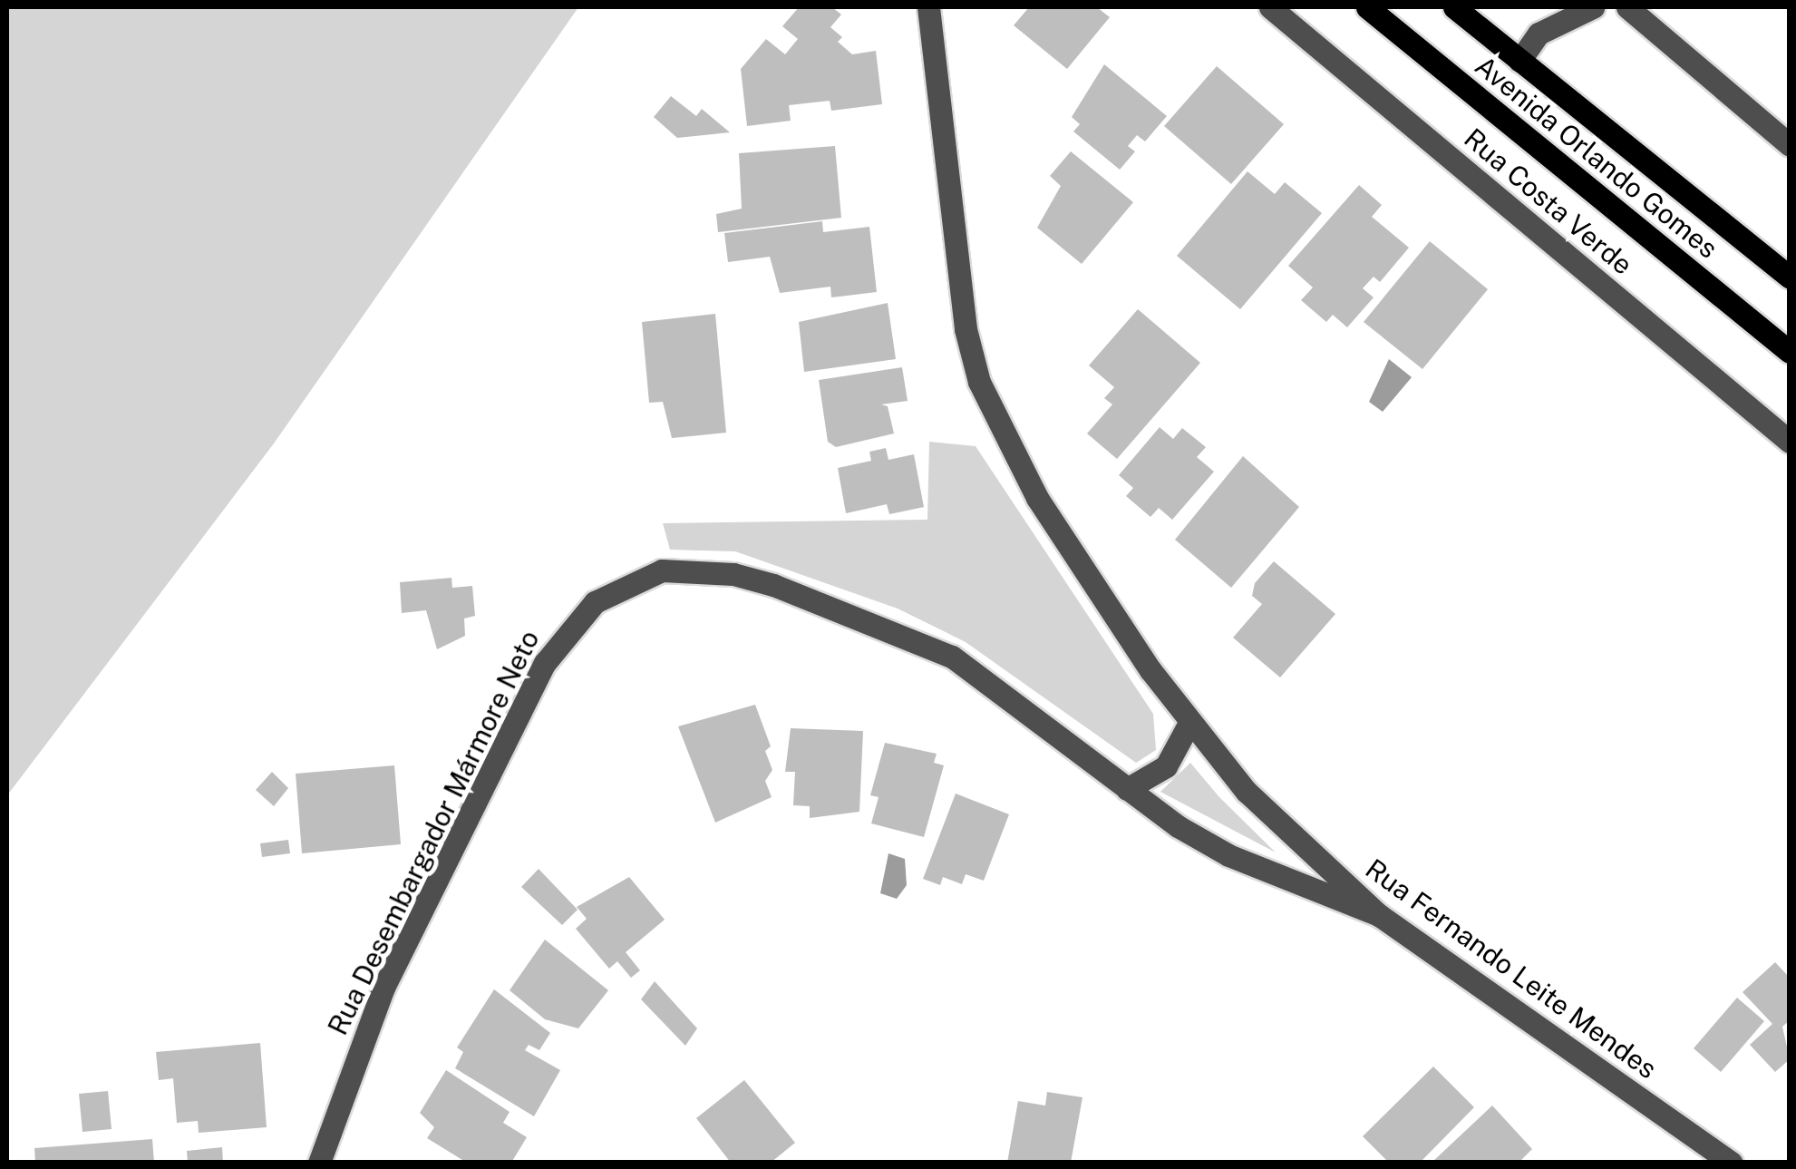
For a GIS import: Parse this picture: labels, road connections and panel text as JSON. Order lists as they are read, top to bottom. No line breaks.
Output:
{"streets":{"main road":["Avenida Orlando Gomes"],"street":["Rua Costa Verde","Rua Desembargador Mármore Neto","Rua Fernando Leite Mendes"]},"crossings":[["Rua Desembargador Mármore Neto","Rua Fernando Leite Mendes"]]}
